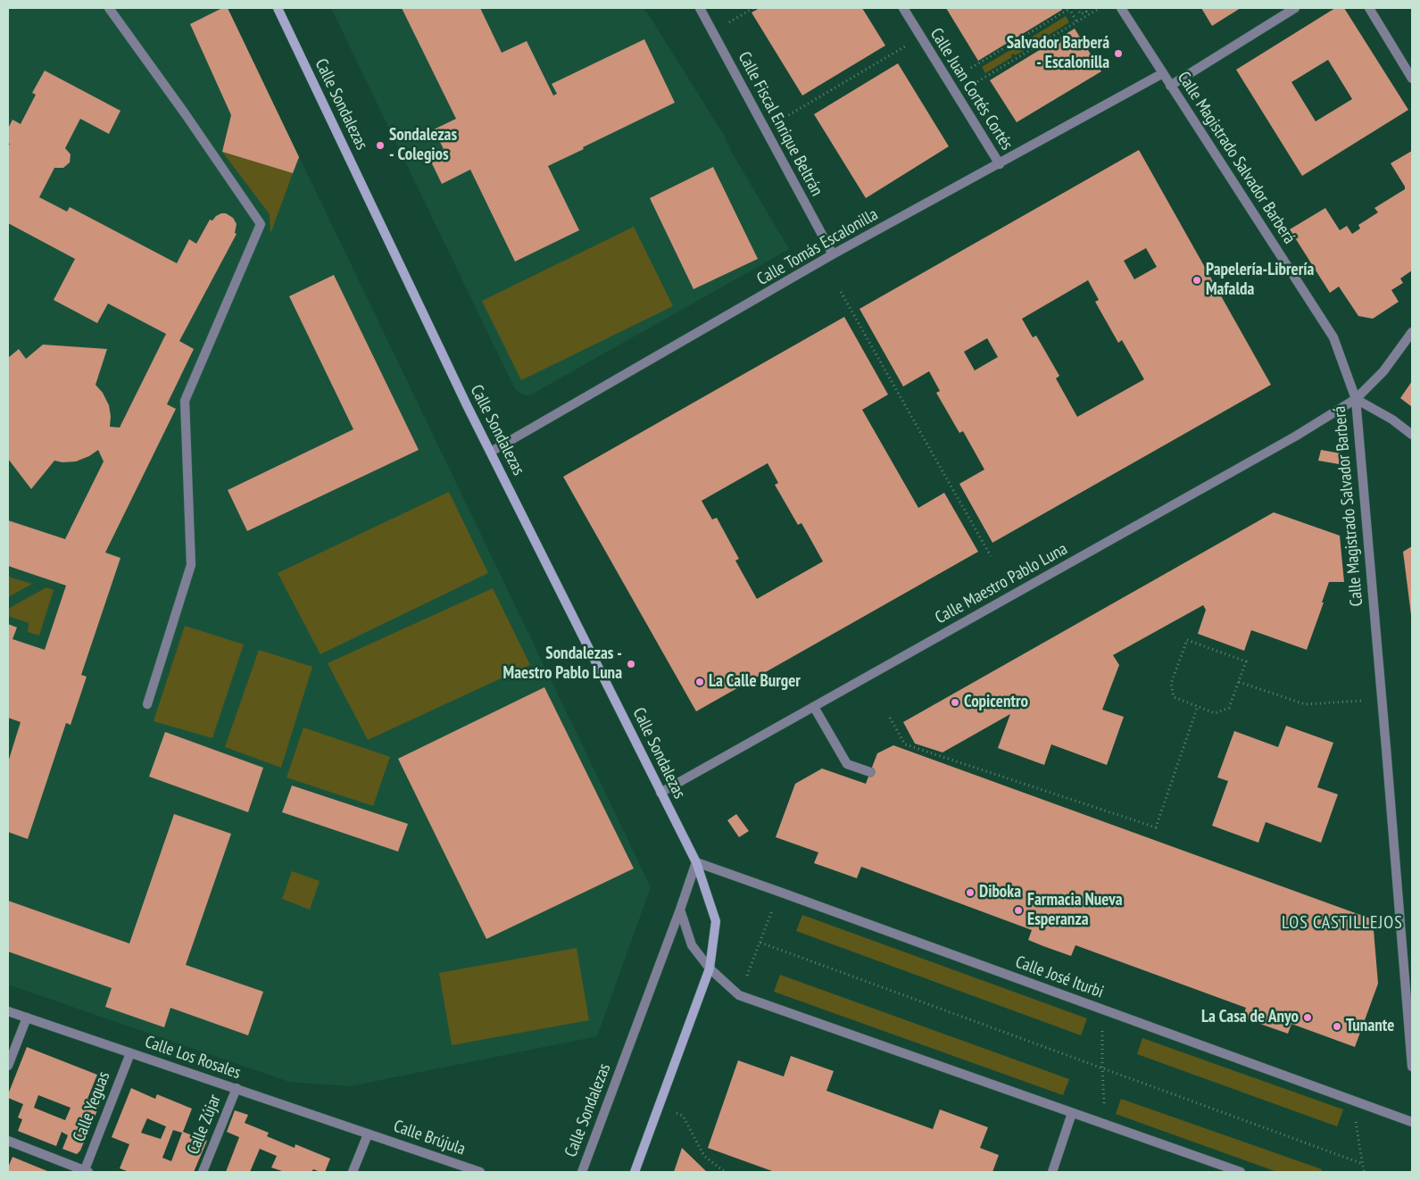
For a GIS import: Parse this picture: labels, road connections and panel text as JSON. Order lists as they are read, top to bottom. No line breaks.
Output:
{"streets":{"main road":["Calle Sondalezas"],"street":["Calle Juan Cortés Cortés","Calle Fiscal Enrique Beltrán","Calle Magistrado Salvador Barberá","Calle Tomás Escalonilla","Calle Maestro Pablo Luna","Calle José Iturbi","Calle Los Rosales","Calle Yeguas","Calle Zújar","Calle Brújula"]},"crossings":[["Calle Juan Cortés Cortés","Calle Tomás Escalonilla"],["Calle Sondalezas","Calle Tomás Escalonilla"],["Calle Sondalezas","Calle Maestro Pablo Luna"],["Calle Sondalezas","Calle José Iturbi"],["Calle Fiscal Enrique Beltrán","Calle Tomás Escalonilla"],["Calle Magistrado Salvador Barberá","Calle Tomás Escalonilla"],["Calle Magistrado Salvador Barberá","Calle Maestro Pablo Luna"],["Calle Los Rosales","Calle Yeguas"],["Calle Los Rosales","Calle Zújar"],["Calle Los Rosales","Calle Brújula"]],"districts":["LOS CASTILLEJOS"],"places":["Salvador Barberá - Escalonilla","Sondalezas - Colegios","Papelería-Librería Mafalda","Sondalezas - Maestro Pablo Luna","La Calle Burger","Copicentro","Diboka","Farmacia Nueva Esperanza","La Casa de Anyo","Tunante"]}
